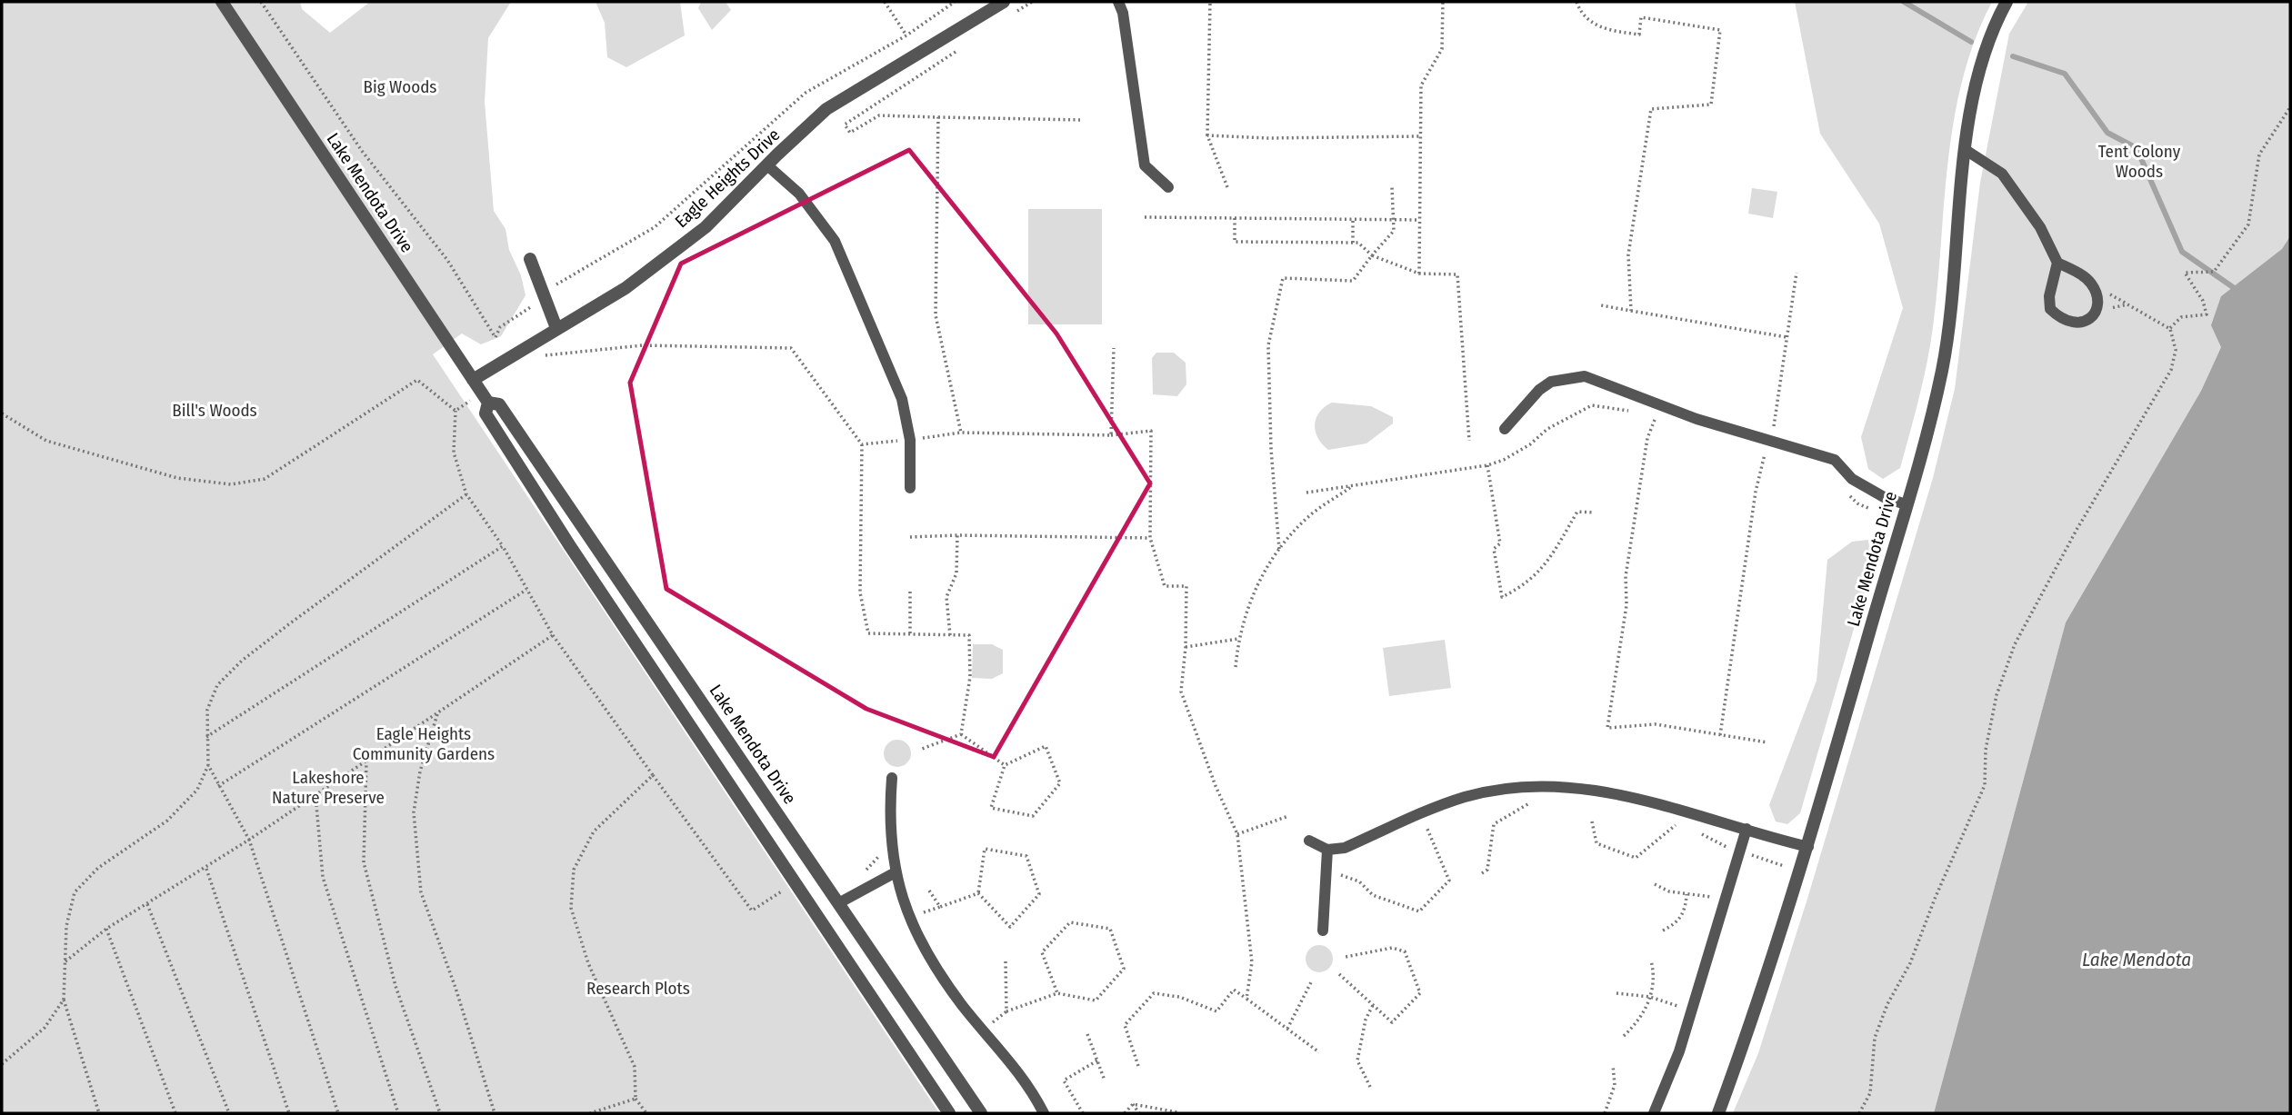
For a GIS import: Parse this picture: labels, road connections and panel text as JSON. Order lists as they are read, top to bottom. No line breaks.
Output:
{"streets":{"street":["Eagle Heights Drive","Lake Mendota Drive"]},"crossings":[["Eagle Heights Drive","Lake Mendota Drive"]],"water":["Lake Mendota"],"parks":["Big Woods","Tent Colony Woods","Bill's Woods","Eagle Heights Community Gardens","Lakeshore Nature Preserve","Research Plots"]}
